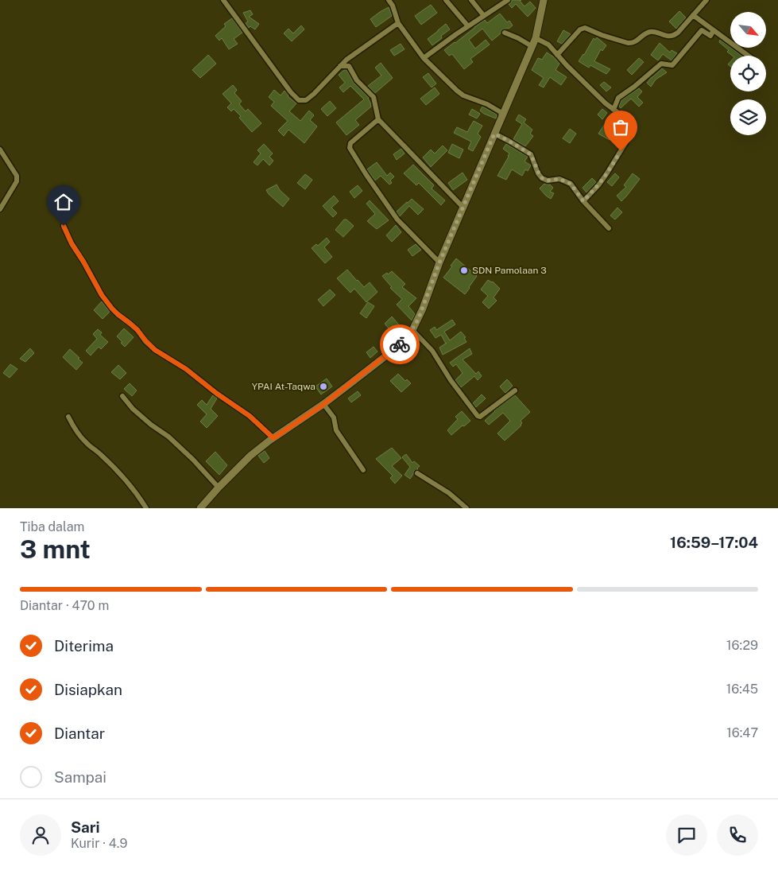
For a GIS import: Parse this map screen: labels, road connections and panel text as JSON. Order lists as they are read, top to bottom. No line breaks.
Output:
{"places":["SDN Pamolaan 3","YPAI At-Taqwa"],"north":"bottom right","page":{"heading":["3 mnt","Tiba dalam","16:59–17:04"],"panel":["Sari","Kurir · 4.9"],"bar":"Diantar · 470 m","list":[["Diterima","16:29"],["Disiapkan","16:45"],["Diantar","16:47"],"Sampai"]}}
